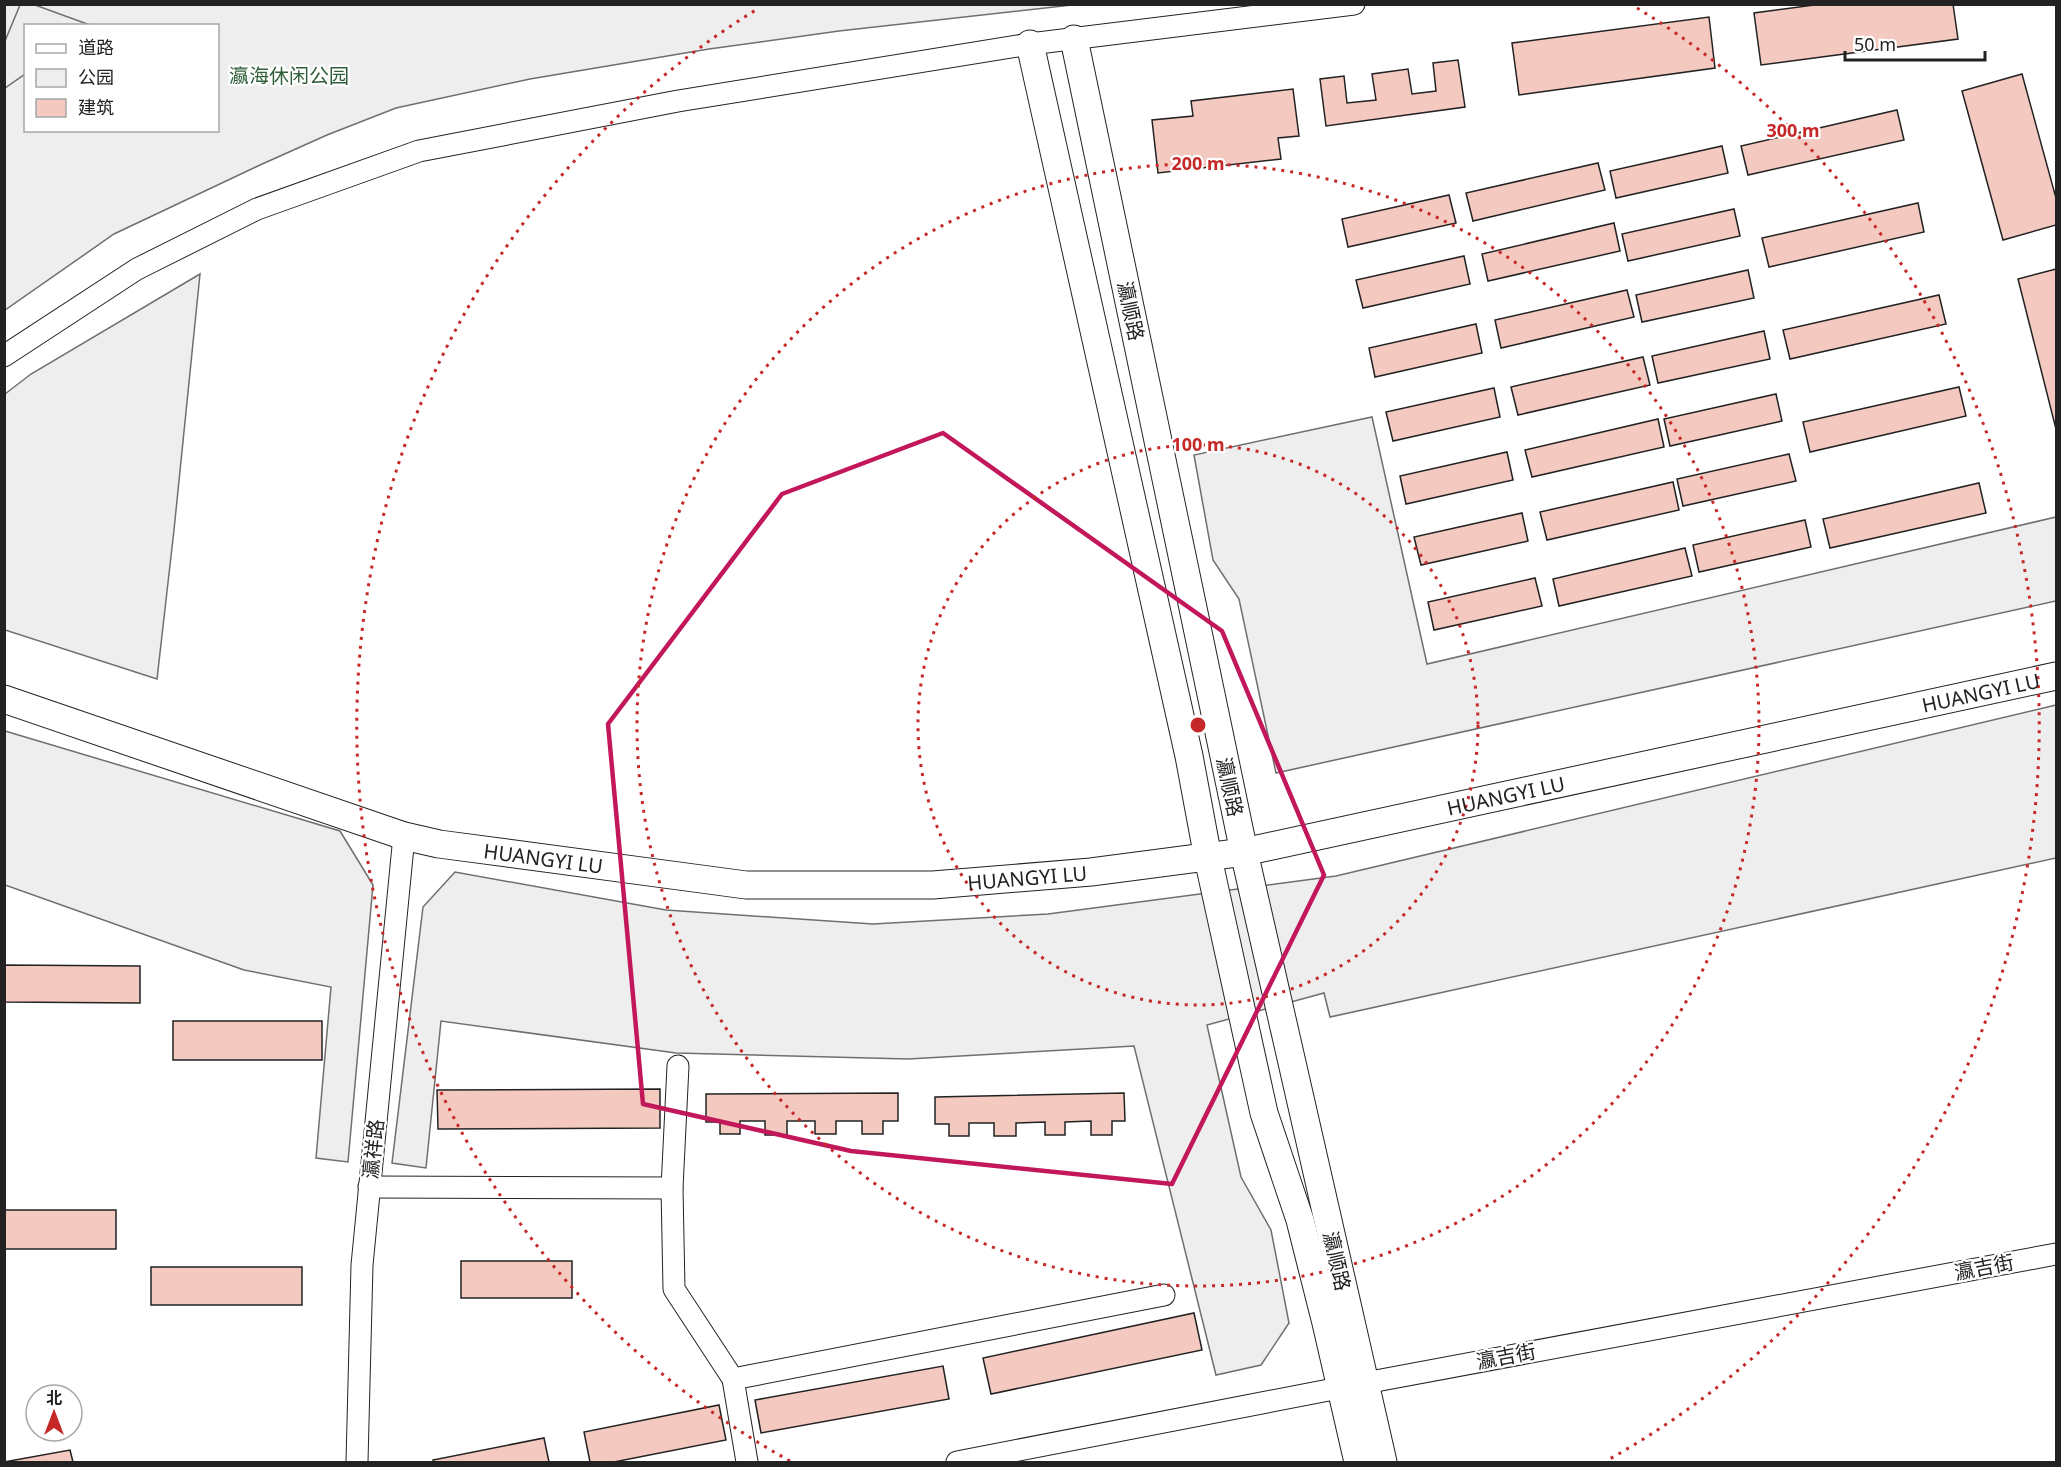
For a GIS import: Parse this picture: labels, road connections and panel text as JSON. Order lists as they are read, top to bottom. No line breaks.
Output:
{"streets":{"main road":["瀛顺路","HUANGYI LU"],"street":["瀛祥路","瀛吉街"]},"crossings":[["瀛顺路","HUANGYI LU"],["瀛顺路","瀛吉街"],["HUANGYI LU","瀛祥路"]],"parks":["瀛海休闲公园"],"legend":["道路","公园","建筑"],"scale_bar":"50 m","north":"top","rings":["300 m","200 m","100 m"]}
